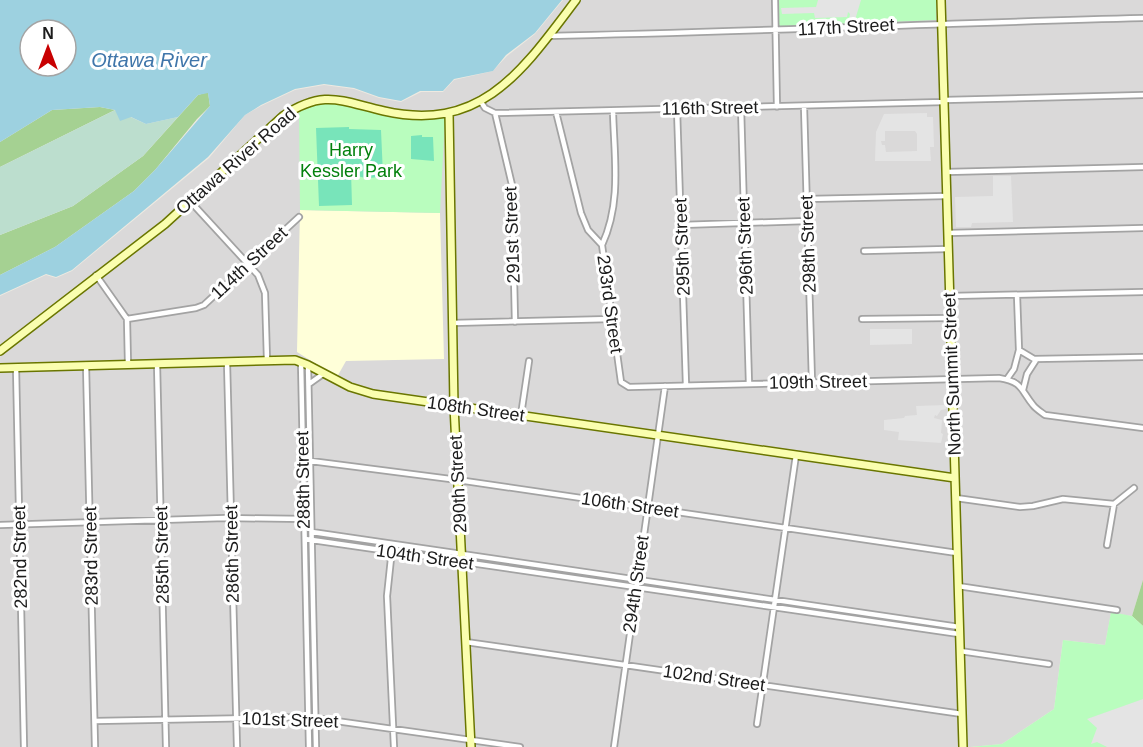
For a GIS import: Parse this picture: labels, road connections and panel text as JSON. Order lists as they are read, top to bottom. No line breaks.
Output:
{"streets":{"street":["117th Street","116th Street","Ottawa River Road","291st Street","298th Street","296th Street","295th Street","114th Street","293rd Street","North Summit Street","109th Street","108th Street","288th Street","290th Street","106th Street","286th Street","285th Street","283rd Street","282nd Street","104th Street","294th Street","102nd Street","101st Street"]},"crossings":[["117th Street","Ottawa River Road"],["117th Street","North Summit Street"],["116th Street","291st Street"],["116th Street","298th Street"],["116th Street","296th Street"],["116th Street","295th Street"],["116th Street","293rd Street"],["116th Street","North Summit Street"],["Ottawa River Road","290th Street"],["298th Street","109th Street"],["296th Street","109th Street"],["295th Street","109th Street"],["293rd Street","109th Street"],["North Summit Street","109th Street"],["North Summit Street","108th Street"],["North Summit Street","106th Street"],["North Summit Street","104th Street"],["North Summit Street","102nd Street"],["109th Street","294th Street"],["108th Street","288th Street"],["108th Street","290th Street"],["108th Street","286th Street"],["108th Street","285th Street"],["108th Street","283rd Street"],["108th Street","282nd Street"],["108th Street","294th Street"],["288th Street","106th Street"],["288th Street","104th Street"],["288th Street","101st Street"],["290th Street","106th Street"],["290th Street","104th Street"],["290th Street","102nd Street"],["290th Street","101st Street"],["106th Street","294th Street"],["286th Street","101st Street"],["285th Street","101st Street"],["283rd Street","101st Street"],["104th Street","294th Street"],["294th Street","102nd Street"]],"water":["Ottawa River"],"parks":["Harry Kessler Park"],"north":"top"}
